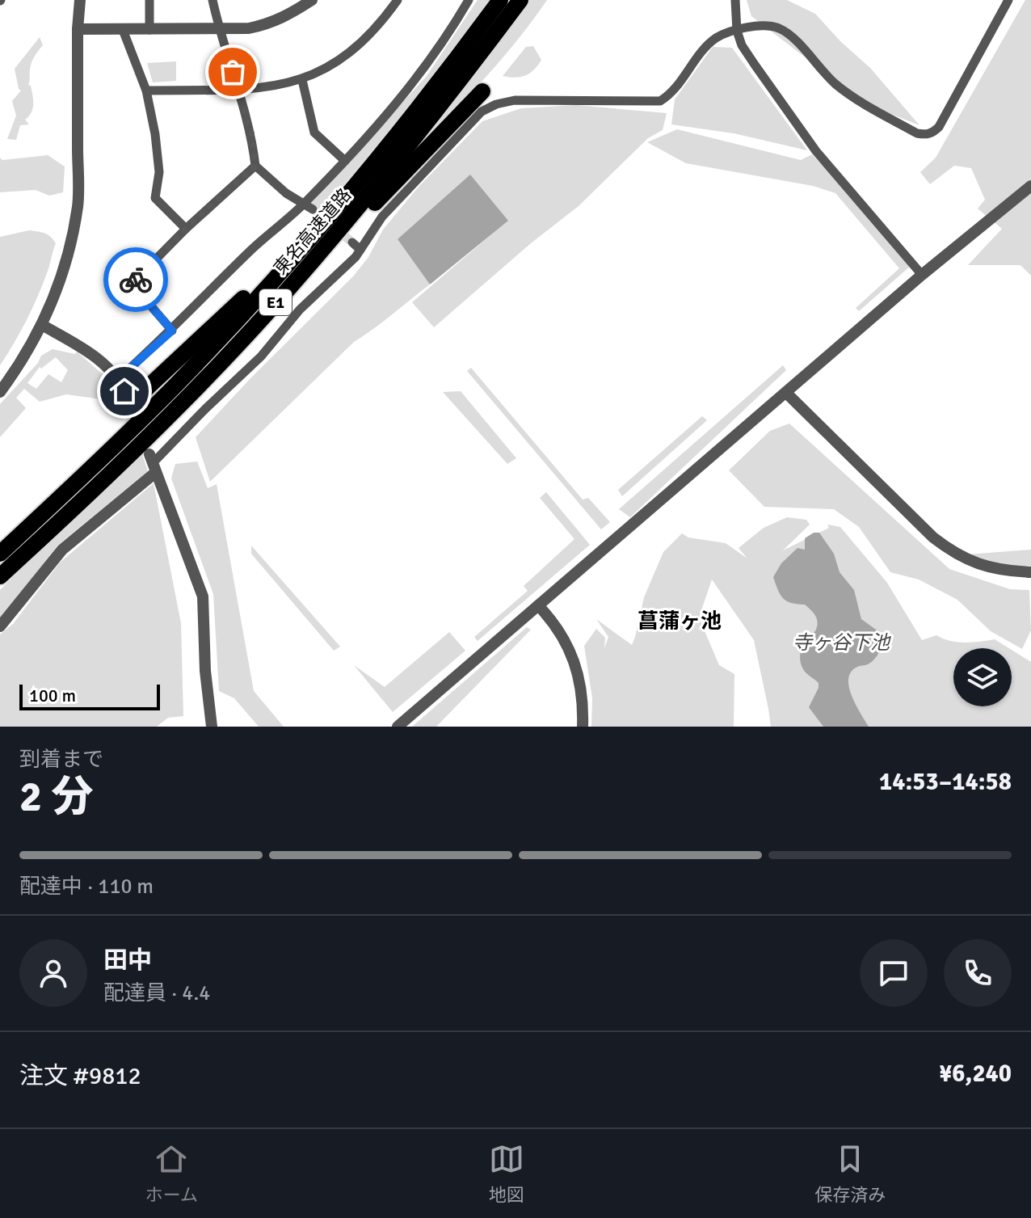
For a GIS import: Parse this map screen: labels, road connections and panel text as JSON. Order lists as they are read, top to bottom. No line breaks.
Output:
{"streets":{"highway":["東名高速道路","E1"]},"districts":["菖蒲ヶ池"],"water":["寺ヶ谷下池"],"scale_bar":"100 m","page":{"scale":"100 m","heading":["2 分","到着まで","14:53–14:58"],"panel":["田中","配達員 · 4.4","注文 #9812","¥6,240"],"bar":"配達中 · 110 m","tabs":["ホーム","地図","保存済み"]}}
